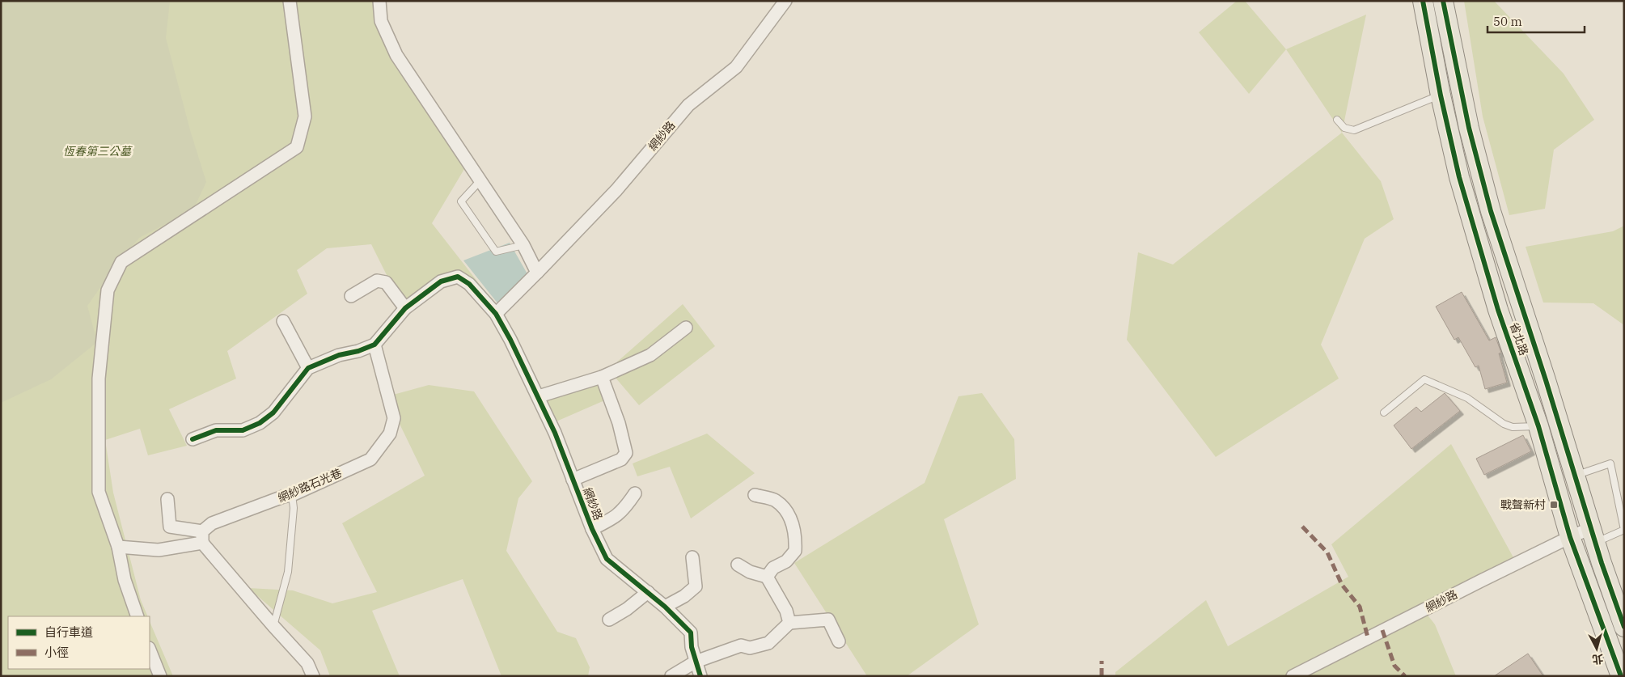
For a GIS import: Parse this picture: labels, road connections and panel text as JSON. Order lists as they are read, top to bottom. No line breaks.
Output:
{"streets":{"main road":["省北路"],"street":["網紗路","網紗路石光巷"]},"crossings":[["網紗路","省北路"]],"parks":["恆春第三公墓"],"places":{"transit":["戰聲新村"]},"legend":["自行車道","小徑"],"scale_bar":"50 m","north":"bottom"}
